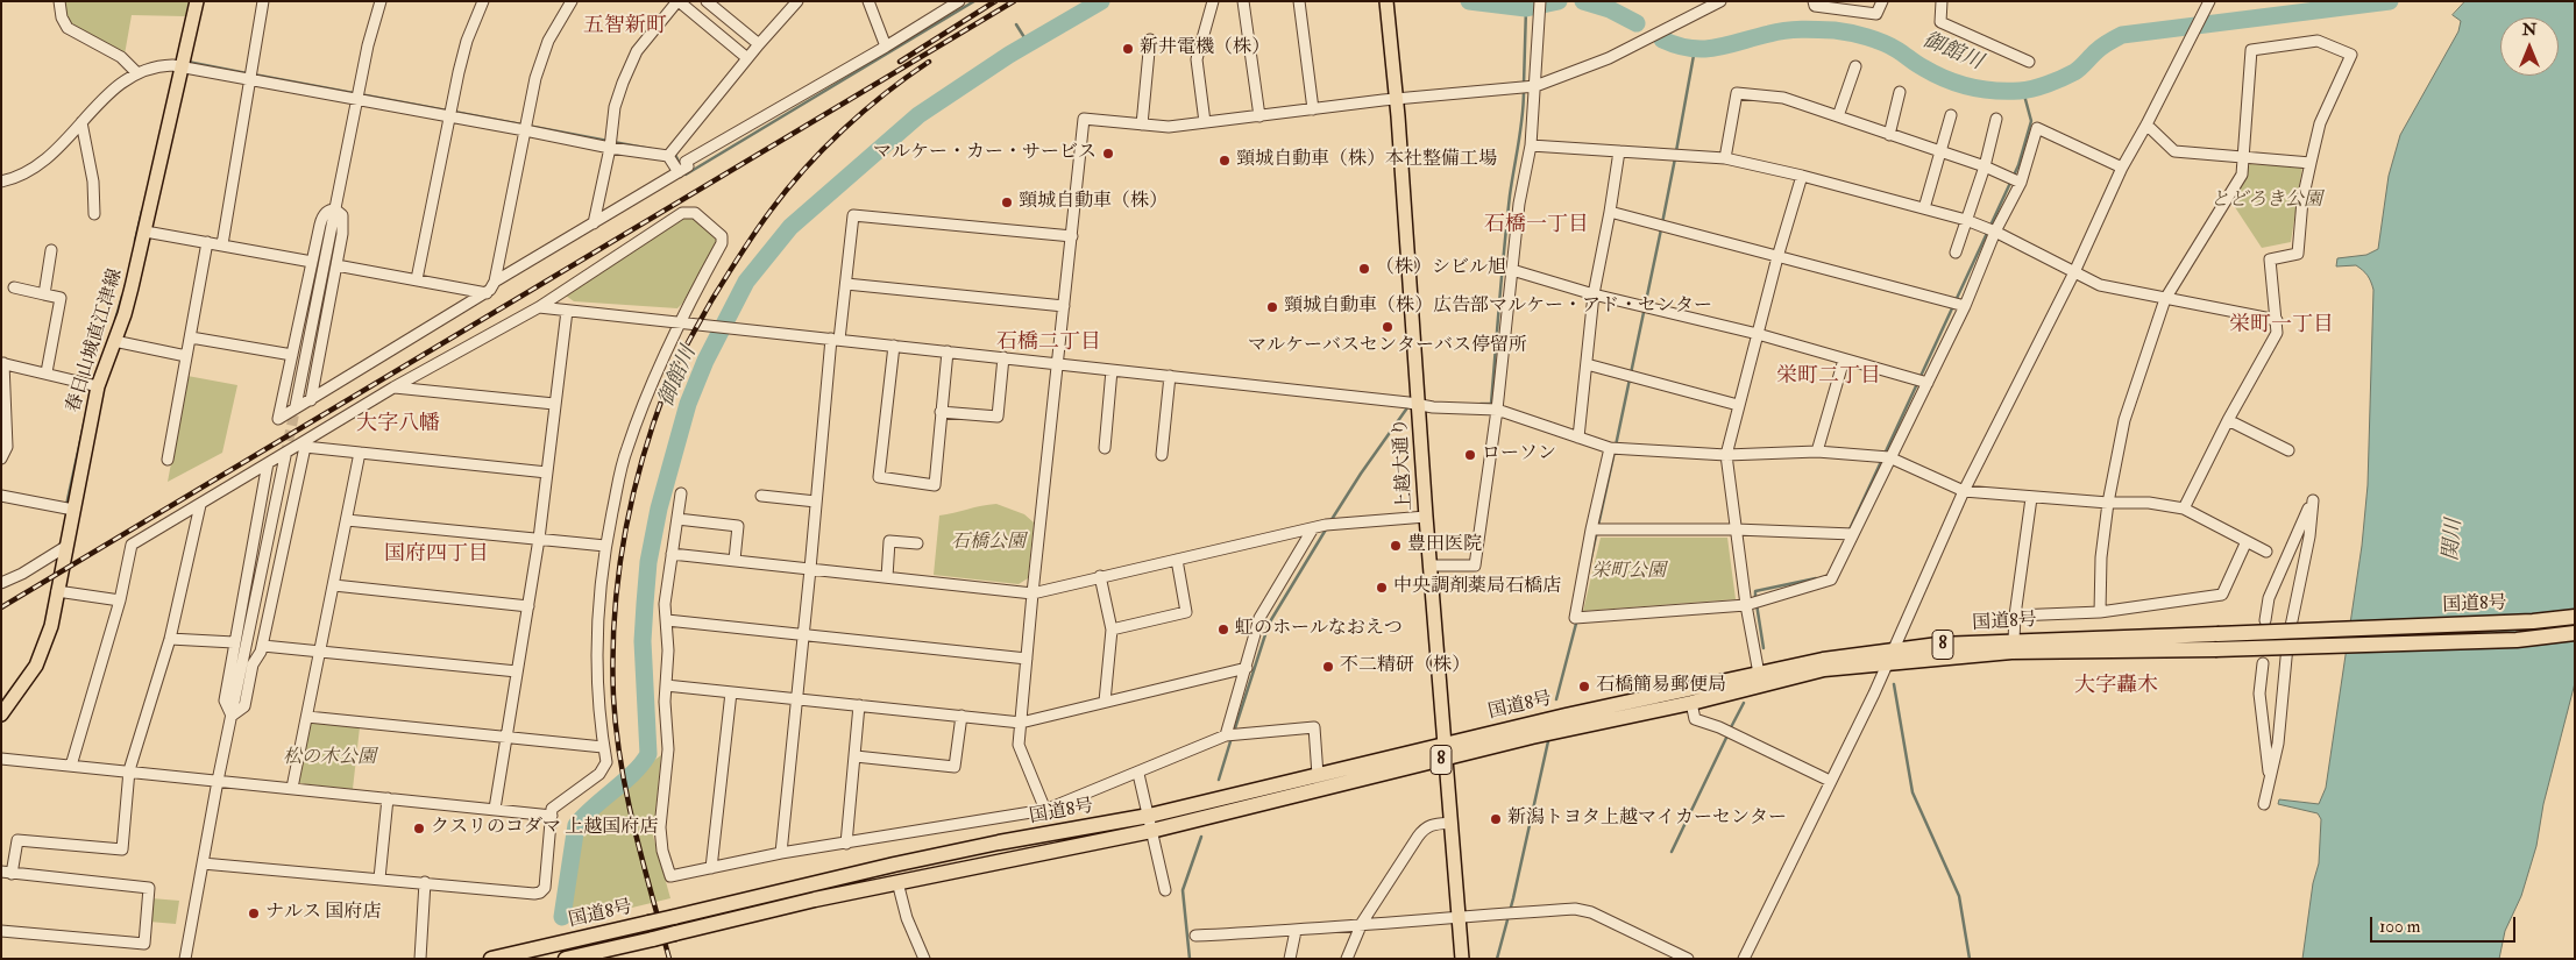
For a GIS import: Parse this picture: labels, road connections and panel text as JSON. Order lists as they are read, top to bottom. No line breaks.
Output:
{"streets":{"highway":["国道8号","8"],"main road":["春日山城直江津線","上越大通り"]},"crossings":[["上越大通り","国道8号"]],"districts":["五智新町","石橋一丁目","栄町一丁目","石橋二丁目","栄町二丁目","大字八幡","国府四丁目","大字轟木"],"water":["御館川","関川"],"parks":["とどろき公園","石橋公園","栄町公園","松の木公園"],"places":["新井電機（株）","マルケー・カー・サービス","頸城自動車（株）本社整備工場","頸城自動車（株）","（株）シビル旭","頸城自動車（株）広告部マルケー・アド・センター","マルケーバスセンターバス停留所","ローソン","豊田医院","中央調剤薬局石橋店","虹のホールなおえつ","不二精研（株）","石橋簡易郵便局","新潟トヨタ上越マイカーセンター","クスリのコダマ 上越国府店","ナルス 国府店"],"scale_bar":"100 m","north":"top"}
